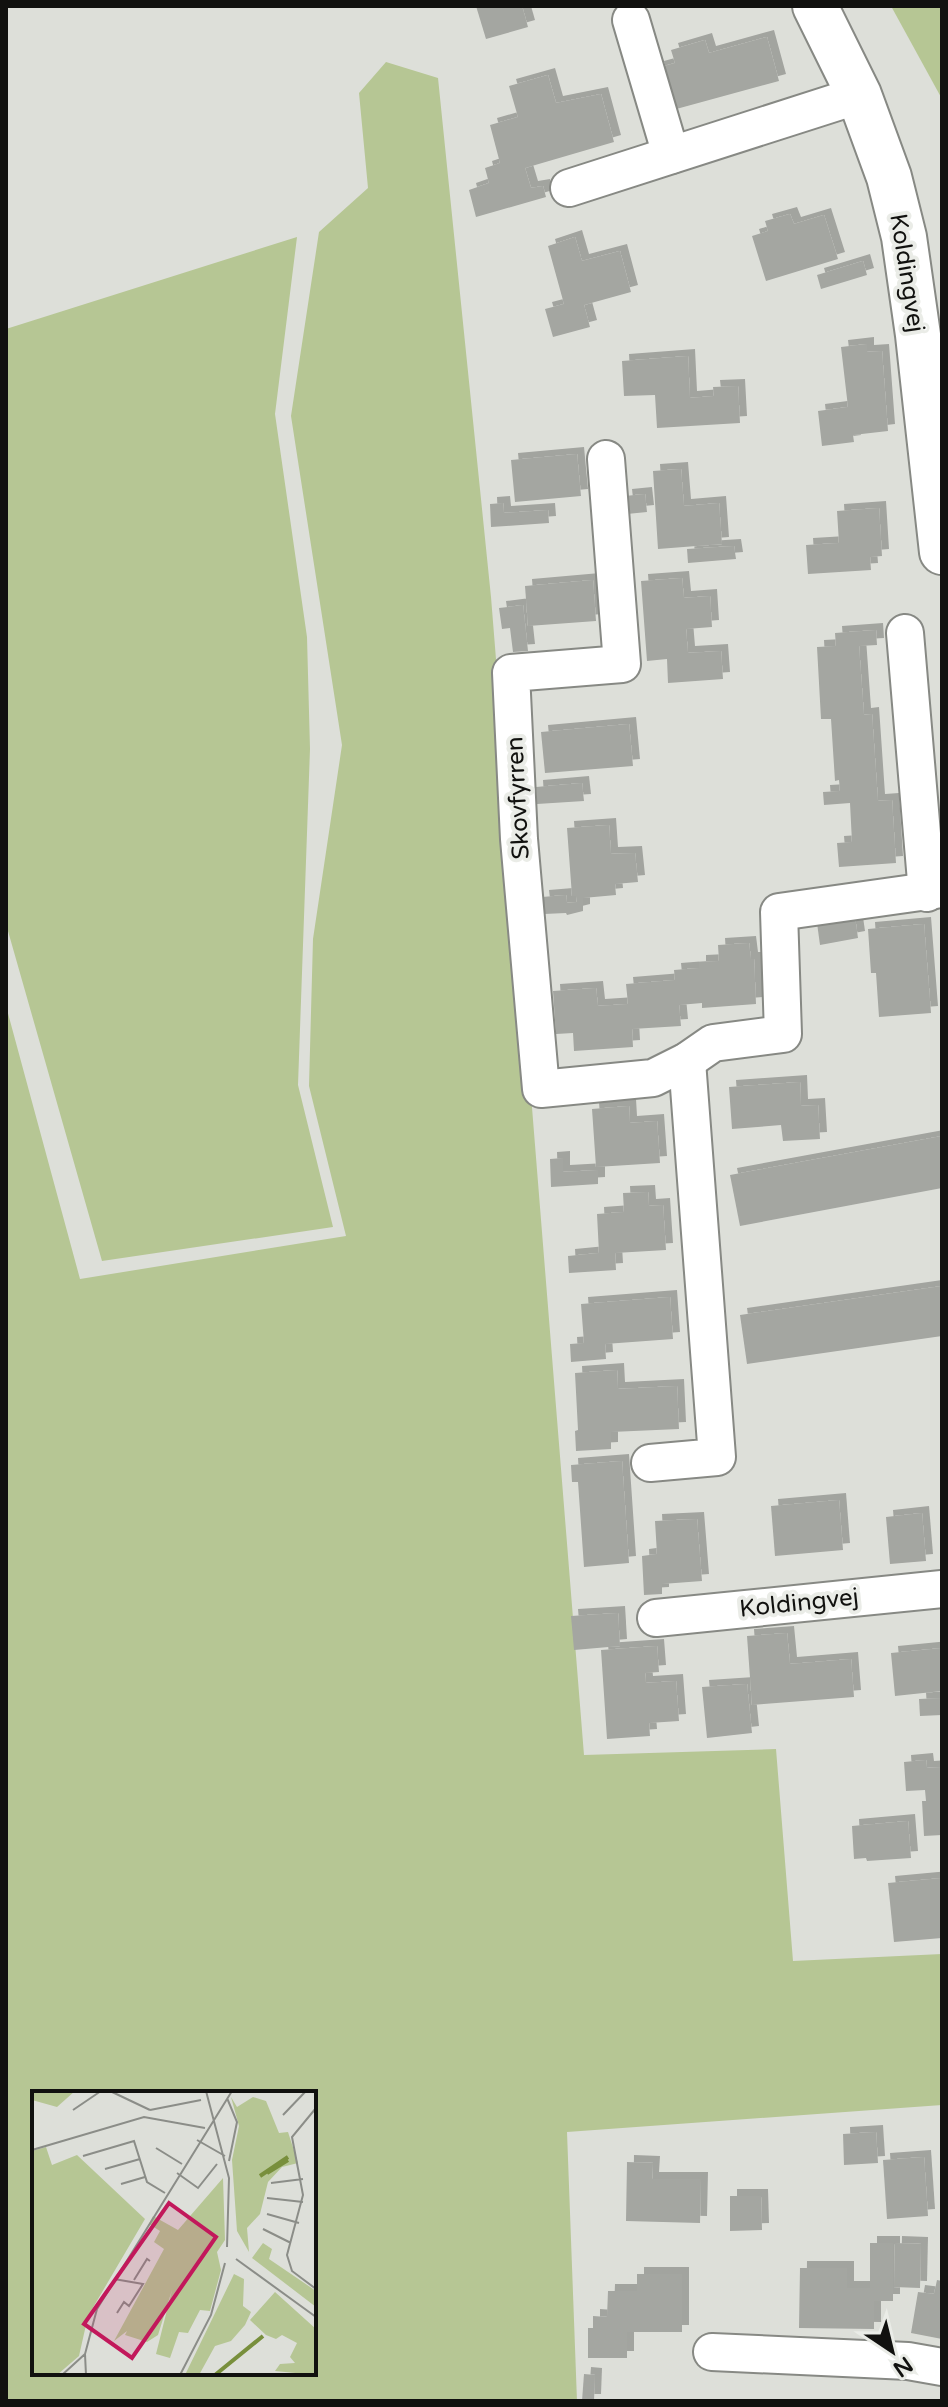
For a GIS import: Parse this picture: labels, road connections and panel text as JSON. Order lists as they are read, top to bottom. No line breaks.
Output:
{"streets":{"street":["Koldingvej","Skovfyrren"]},"north":"bottom right"}
